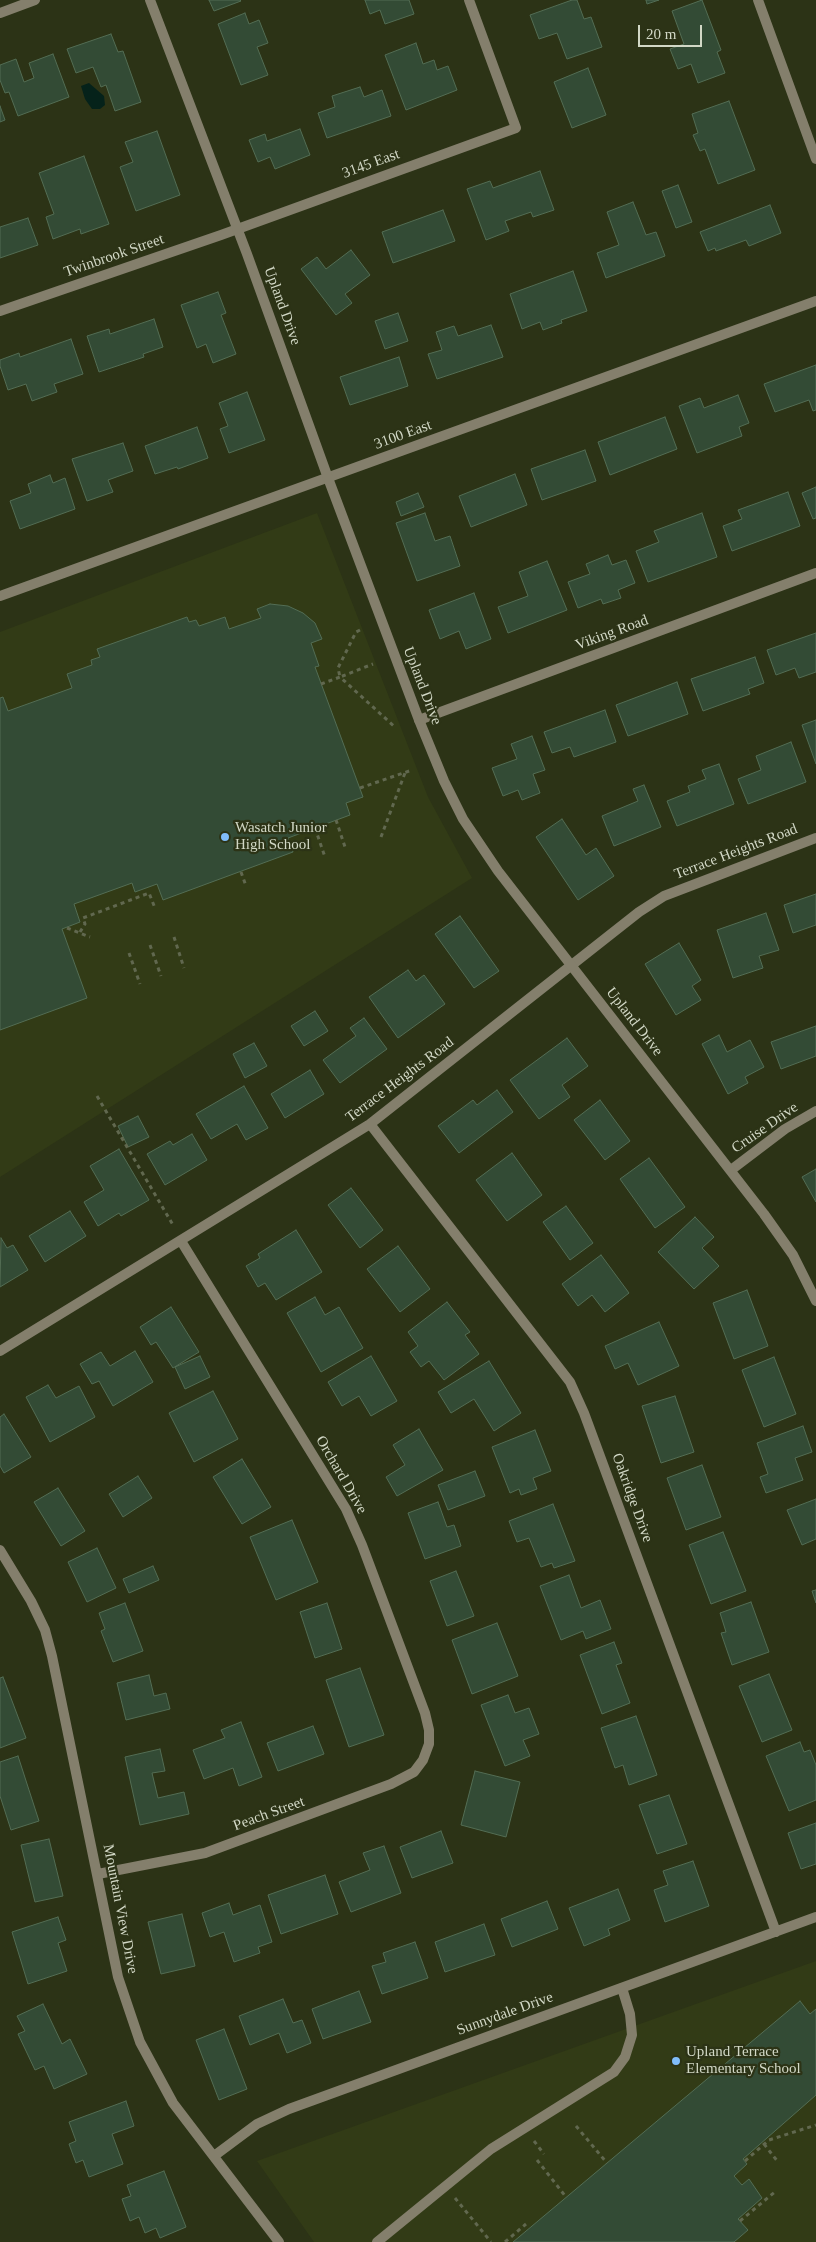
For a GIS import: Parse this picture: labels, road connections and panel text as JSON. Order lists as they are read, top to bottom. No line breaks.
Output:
{"streets":{"street":["3145 East","Twinbrook Street","Upland Drive","3100 East","Viking Road","Terrace Heights Road","Cruise Drive","Orchard Drive","Oakridge Drive","Peach Street","Mountain View Drive","Sunnydale Drive"]},"crossings":[["3145 East","Twinbrook Street"],["3145 East","Upland Drive"],["Twinbrook Street","Upland Drive"],["Upland Drive","3100 East"],["Upland Drive","Viking Road"],["Upland Drive","Terrace Heights Road"],["Upland Drive","Cruise Drive"],["Terrace Heights Road","Orchard Drive"],["Terrace Heights Road","Oakridge Drive"],["Orchard Drive","Peach Street"],["Oakridge Drive","Sunnydale Drive"],["Peach Street","Mountain View Drive"],["Mountain View Drive","Sunnydale Drive"]],"places":["Wasatch Junior High School","Upland Terrace Elementary School"],"scale_bar":"20 m"}
